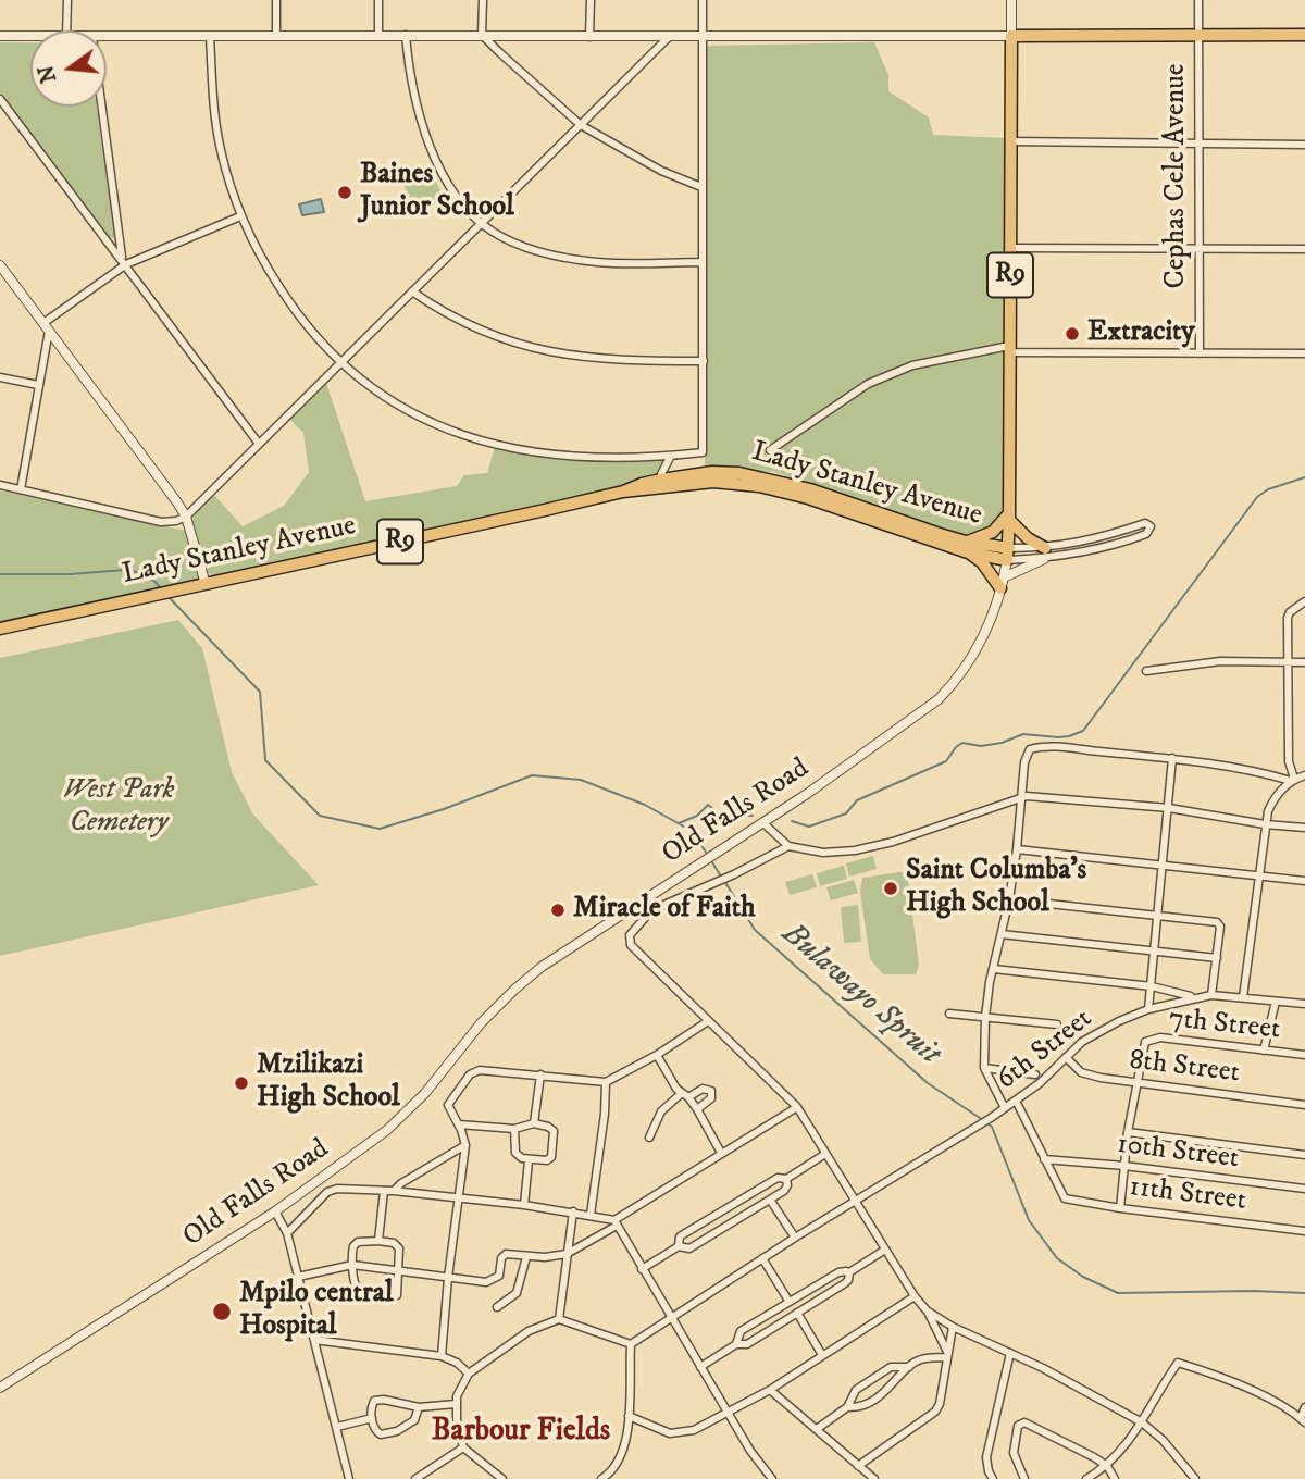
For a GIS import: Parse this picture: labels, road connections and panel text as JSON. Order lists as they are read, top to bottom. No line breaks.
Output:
{"streets":{"highway":["R9","Lady Stanley Avenue"],"street":["Cephas Cele Avenue","Old Falls Road","7th Street","6th Street","8th Street","10th Street","11th Street"]},"crossings":[["R9","Lady Stanley Avenue"],["R9","Old Falls Road"],["Lady Stanley Avenue","Old Falls Road"],["7th Street","8th Street"],["6th Street","8th Street"],["10th Street","11th Street"]],"districts":["Barbour Fields"],"water":["Bulawayo Spruit"],"parks":["West Park Cemetery"],"places":["Baines Junior School","Extracity","Saint Columba's High School","Miracle of Faith","Mzilikazi High School","Mpilo central Hospital"],"north":"left"}
